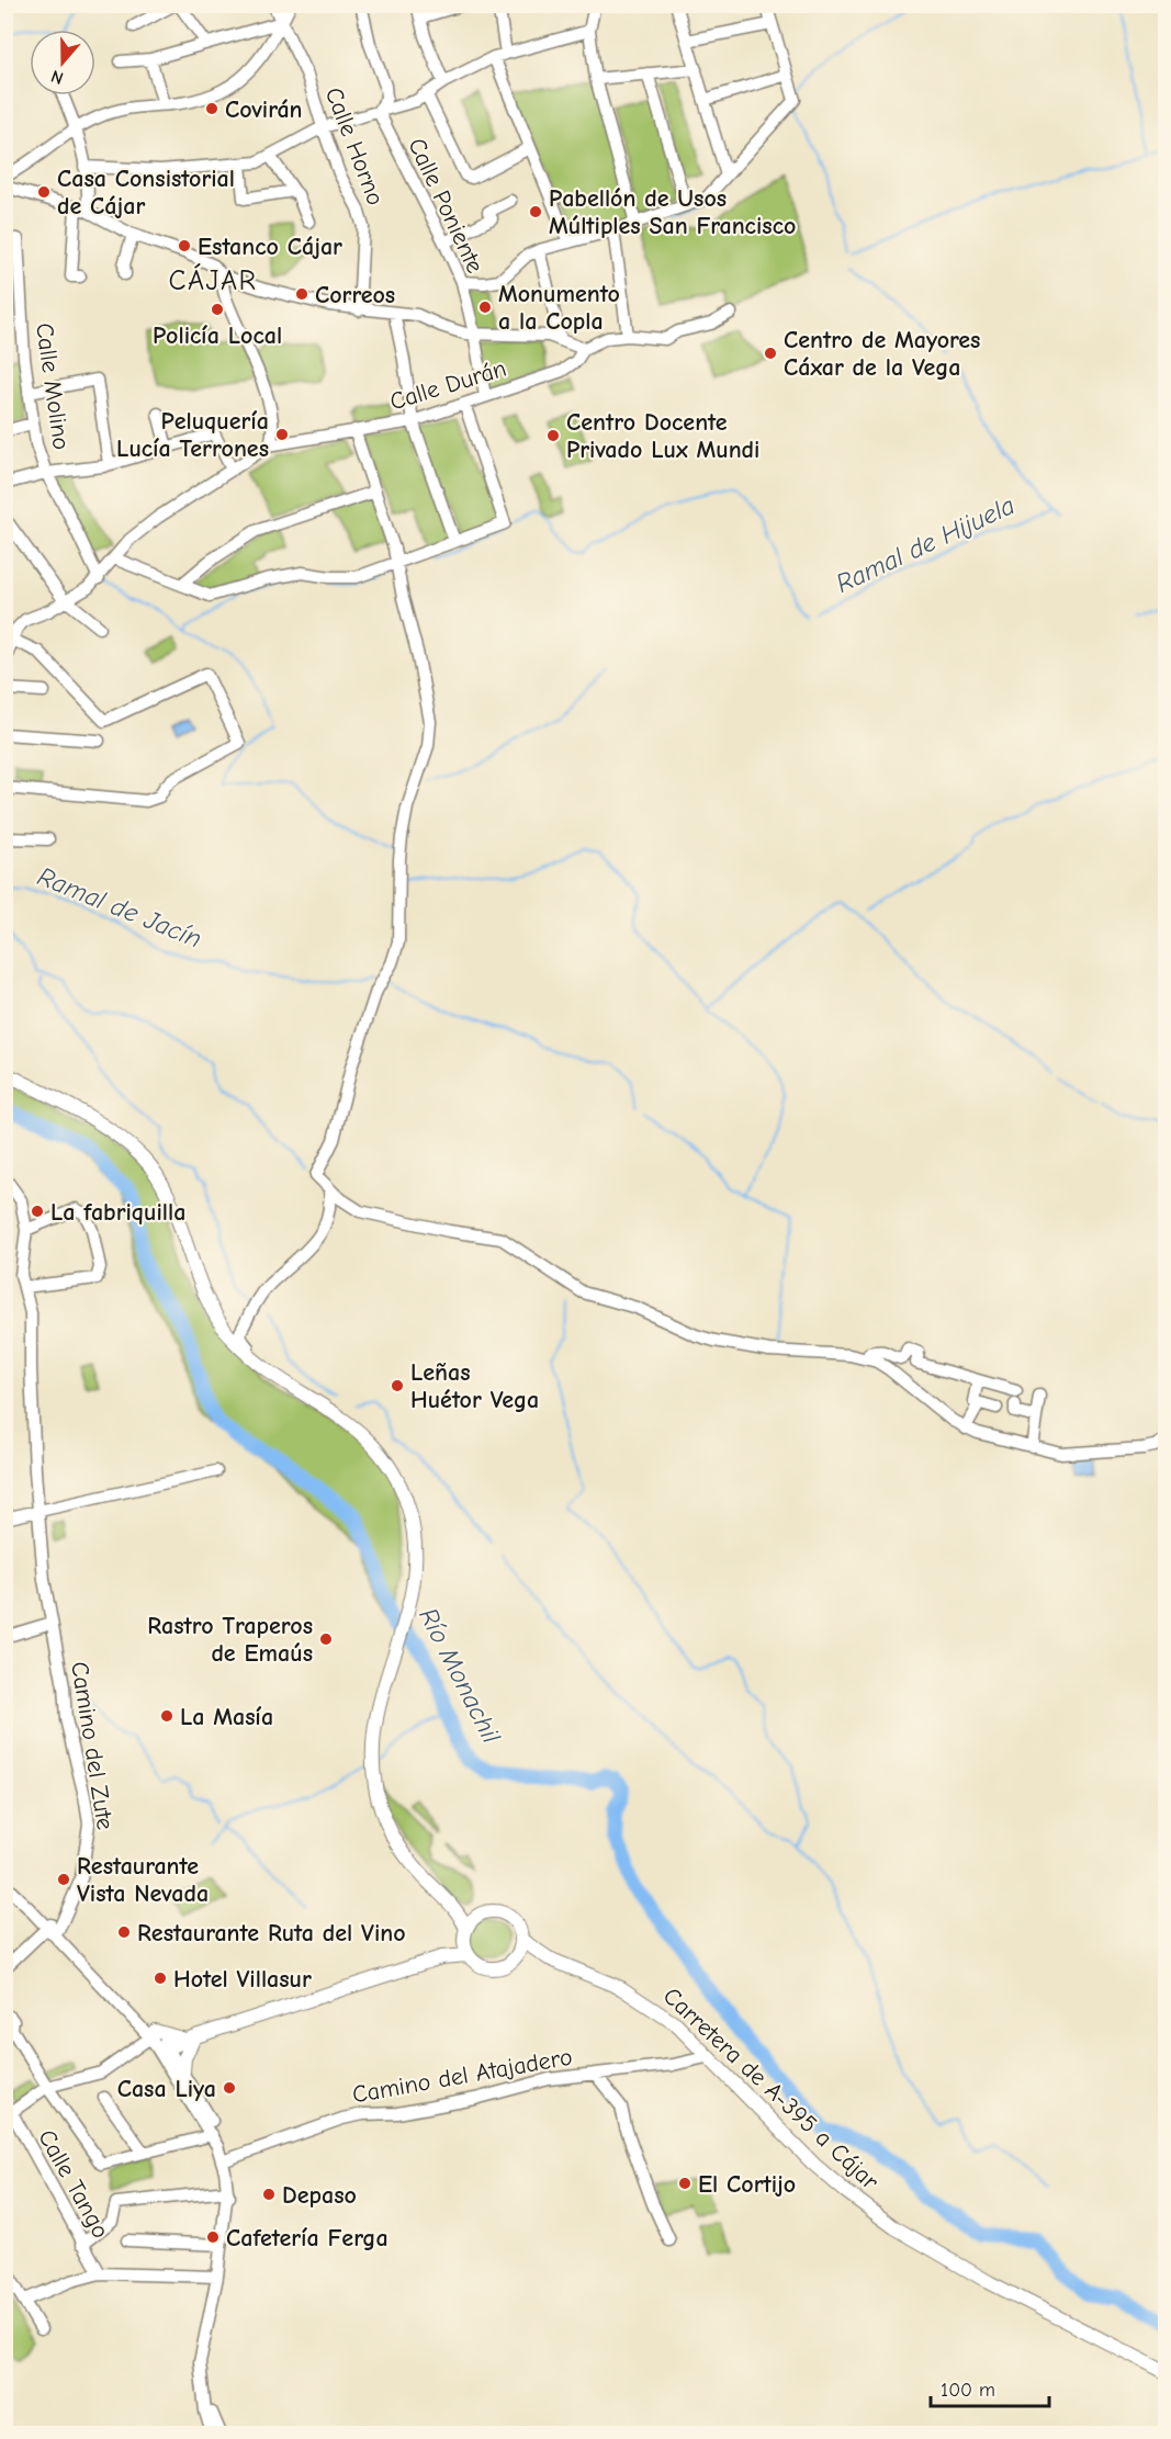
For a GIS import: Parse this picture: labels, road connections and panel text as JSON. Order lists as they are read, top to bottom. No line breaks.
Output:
{"streets":{"main road":["Carretera de A-395 a Cájar"],"street":["Calle Horno","Calle Poniente","Calle Durán","Calle Molino","Camino del Zute","Camino del Atajadero","Calle Tango"]},"crossings":[["Calle Poniente","Calle Durán"],["Camino del Atajadero","Carretera de A-395 a Cájar"]],"districts":["CÁJAR"],"water":["Ramal de Hijuela","Ramal de Jacín","Río Monachil"],"places":["Covirán","Casa Consistorial de Cájar","Pabellón de Usos Múltiples San Francisco","Estanco Cájar","Correos","Monumento a la Copla","Policía Local","Centro de Mayores Cáxar de la Vega","Peluquería Lucía Terrones","Centro Docente Privado Lux Mundi","La fabriquilla","Leñas Huétor Vega","Rastro Traperos de Emaús","La Masía","Restaurante Vista Nevada","Restaurante Ruta del Vino","Hotel Villasur","Casa Liya","El Cortijo","Depaso","Cafetería Ferga"],"scale_bar":"100 m","north":"bottom"}
